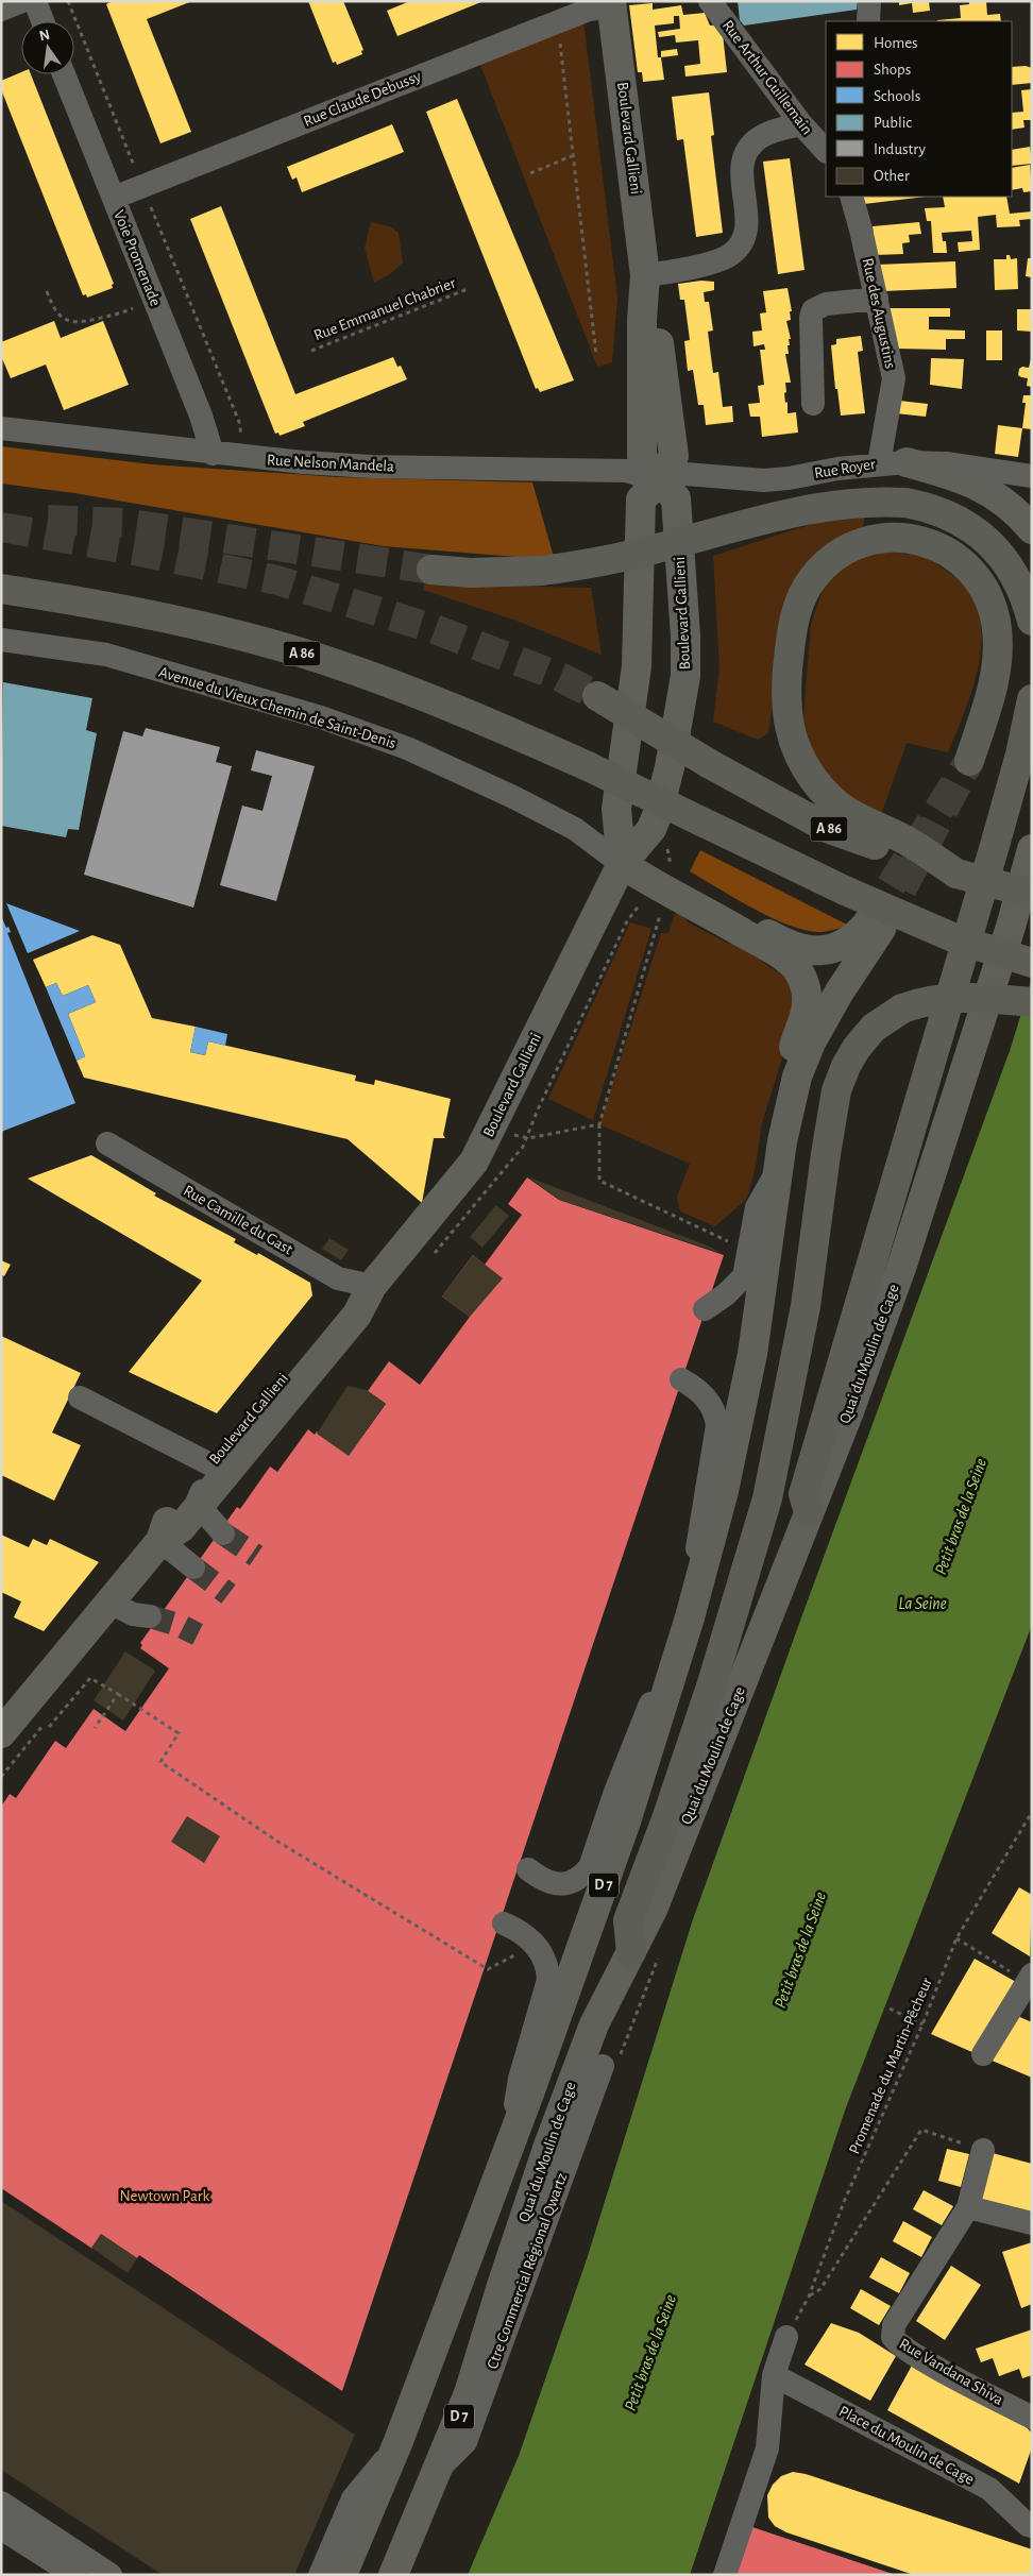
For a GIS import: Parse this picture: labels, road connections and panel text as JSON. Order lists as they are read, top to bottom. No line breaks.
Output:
{"streets":{"highway":["A 86"],"main road":["Boulevard Gallieni","Quai du Moulin de Cage","D 7"],"street":["Rue Arthur Guillemain","Rue Claude Debussy","Voie Promenade","Rue des Augustins","Rue Nelson Mandela","Rue Royer","Avenue du Vieux Chemin de Saint-Denis","Rue Camille du Gast","Ctre Commercial Régional Qwartz","Rue Vandana Shiva","Place du Moulin de Cage"],"path":["Rue Emmanuel Chabrier","Promenade du Martin-Pêcheur"]},"crossings":[["Rue Claude Debussy","Boulevard Gallieni"],["Rue Claude Debussy","Voie Promenade"],["Boulevard Gallieni","Rue Nelson Mandela"],["Boulevard Gallieni","Rue Royer"],["Boulevard Gallieni","Avenue du Vieux Chemin de Saint-Denis"],["Boulevard Gallieni","Rue Camille du Gast"],["Voie Promenade","Rue Nelson Mandela"],["Rue des Augustins","Rue Royer"],["Rue Nelson Mandela","Rue Royer"],["Quai du Moulin de Cage","Ctre Commercial Régional Qwartz"]],"water":["Petit bras de la Seine","La Seine"],"parks":["Newtown Park"],"legend":["Homes","Shops","Schools","Public","Industry","Other"],"north":"top"}
